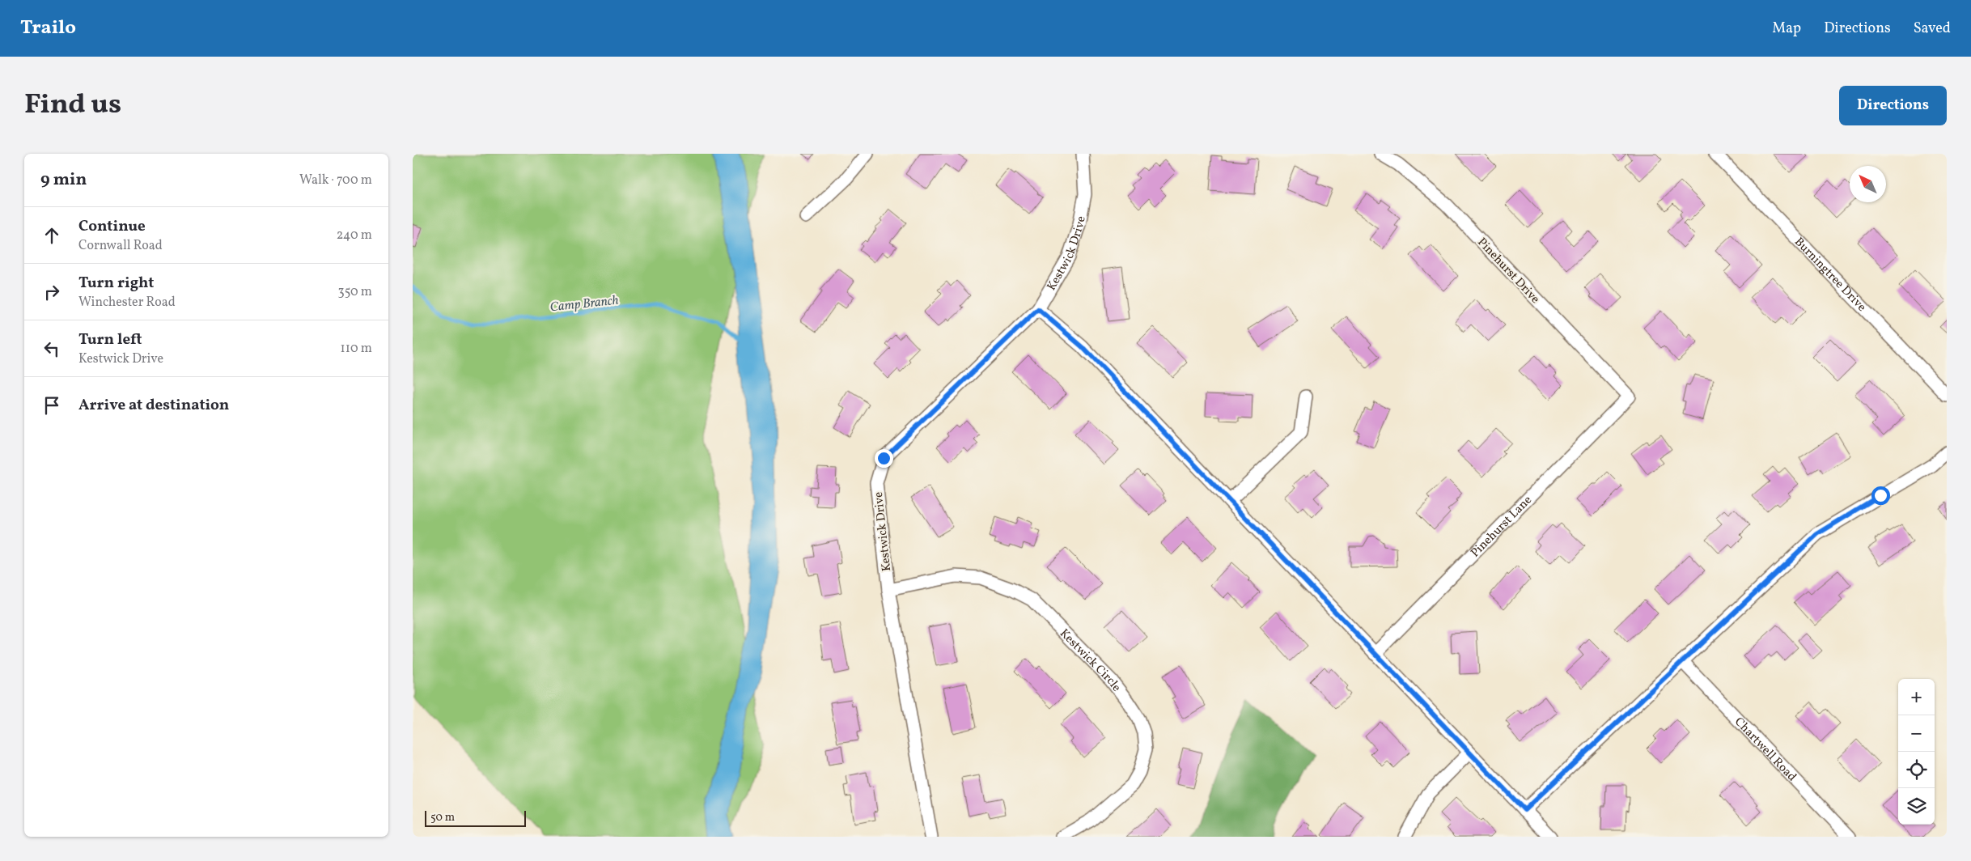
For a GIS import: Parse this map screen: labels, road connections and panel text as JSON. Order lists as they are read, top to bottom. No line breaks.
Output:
{"streets":{"street":["Kestwick Drive","Pinehurst Drive","Burningtree Drive","Pinehurst Lane","Kestwick Circle","Chartwell Road"]},"crossings":[["Kestwick Drive","Kestwick Circle"],["Pinehurst Drive","Pinehurst Lane"]],"water":["Camp Branch"],"scale_bar":"50 m","north":"top left","page":{"header":"Trailo","nav":["Map","Directions","Saved"],"title":"Find us","buttons":"Directions","heading":["9 min","Walk · 700 m"],"list":[["Continue","Cornwall Road","240 m"],["Turn right","Winchester Road","350 m"],["Turn left","Kestwick Drive","110 m"],"Arrive at destination"],"map_buttons":["+","−"],"scale":"50 m"}}
